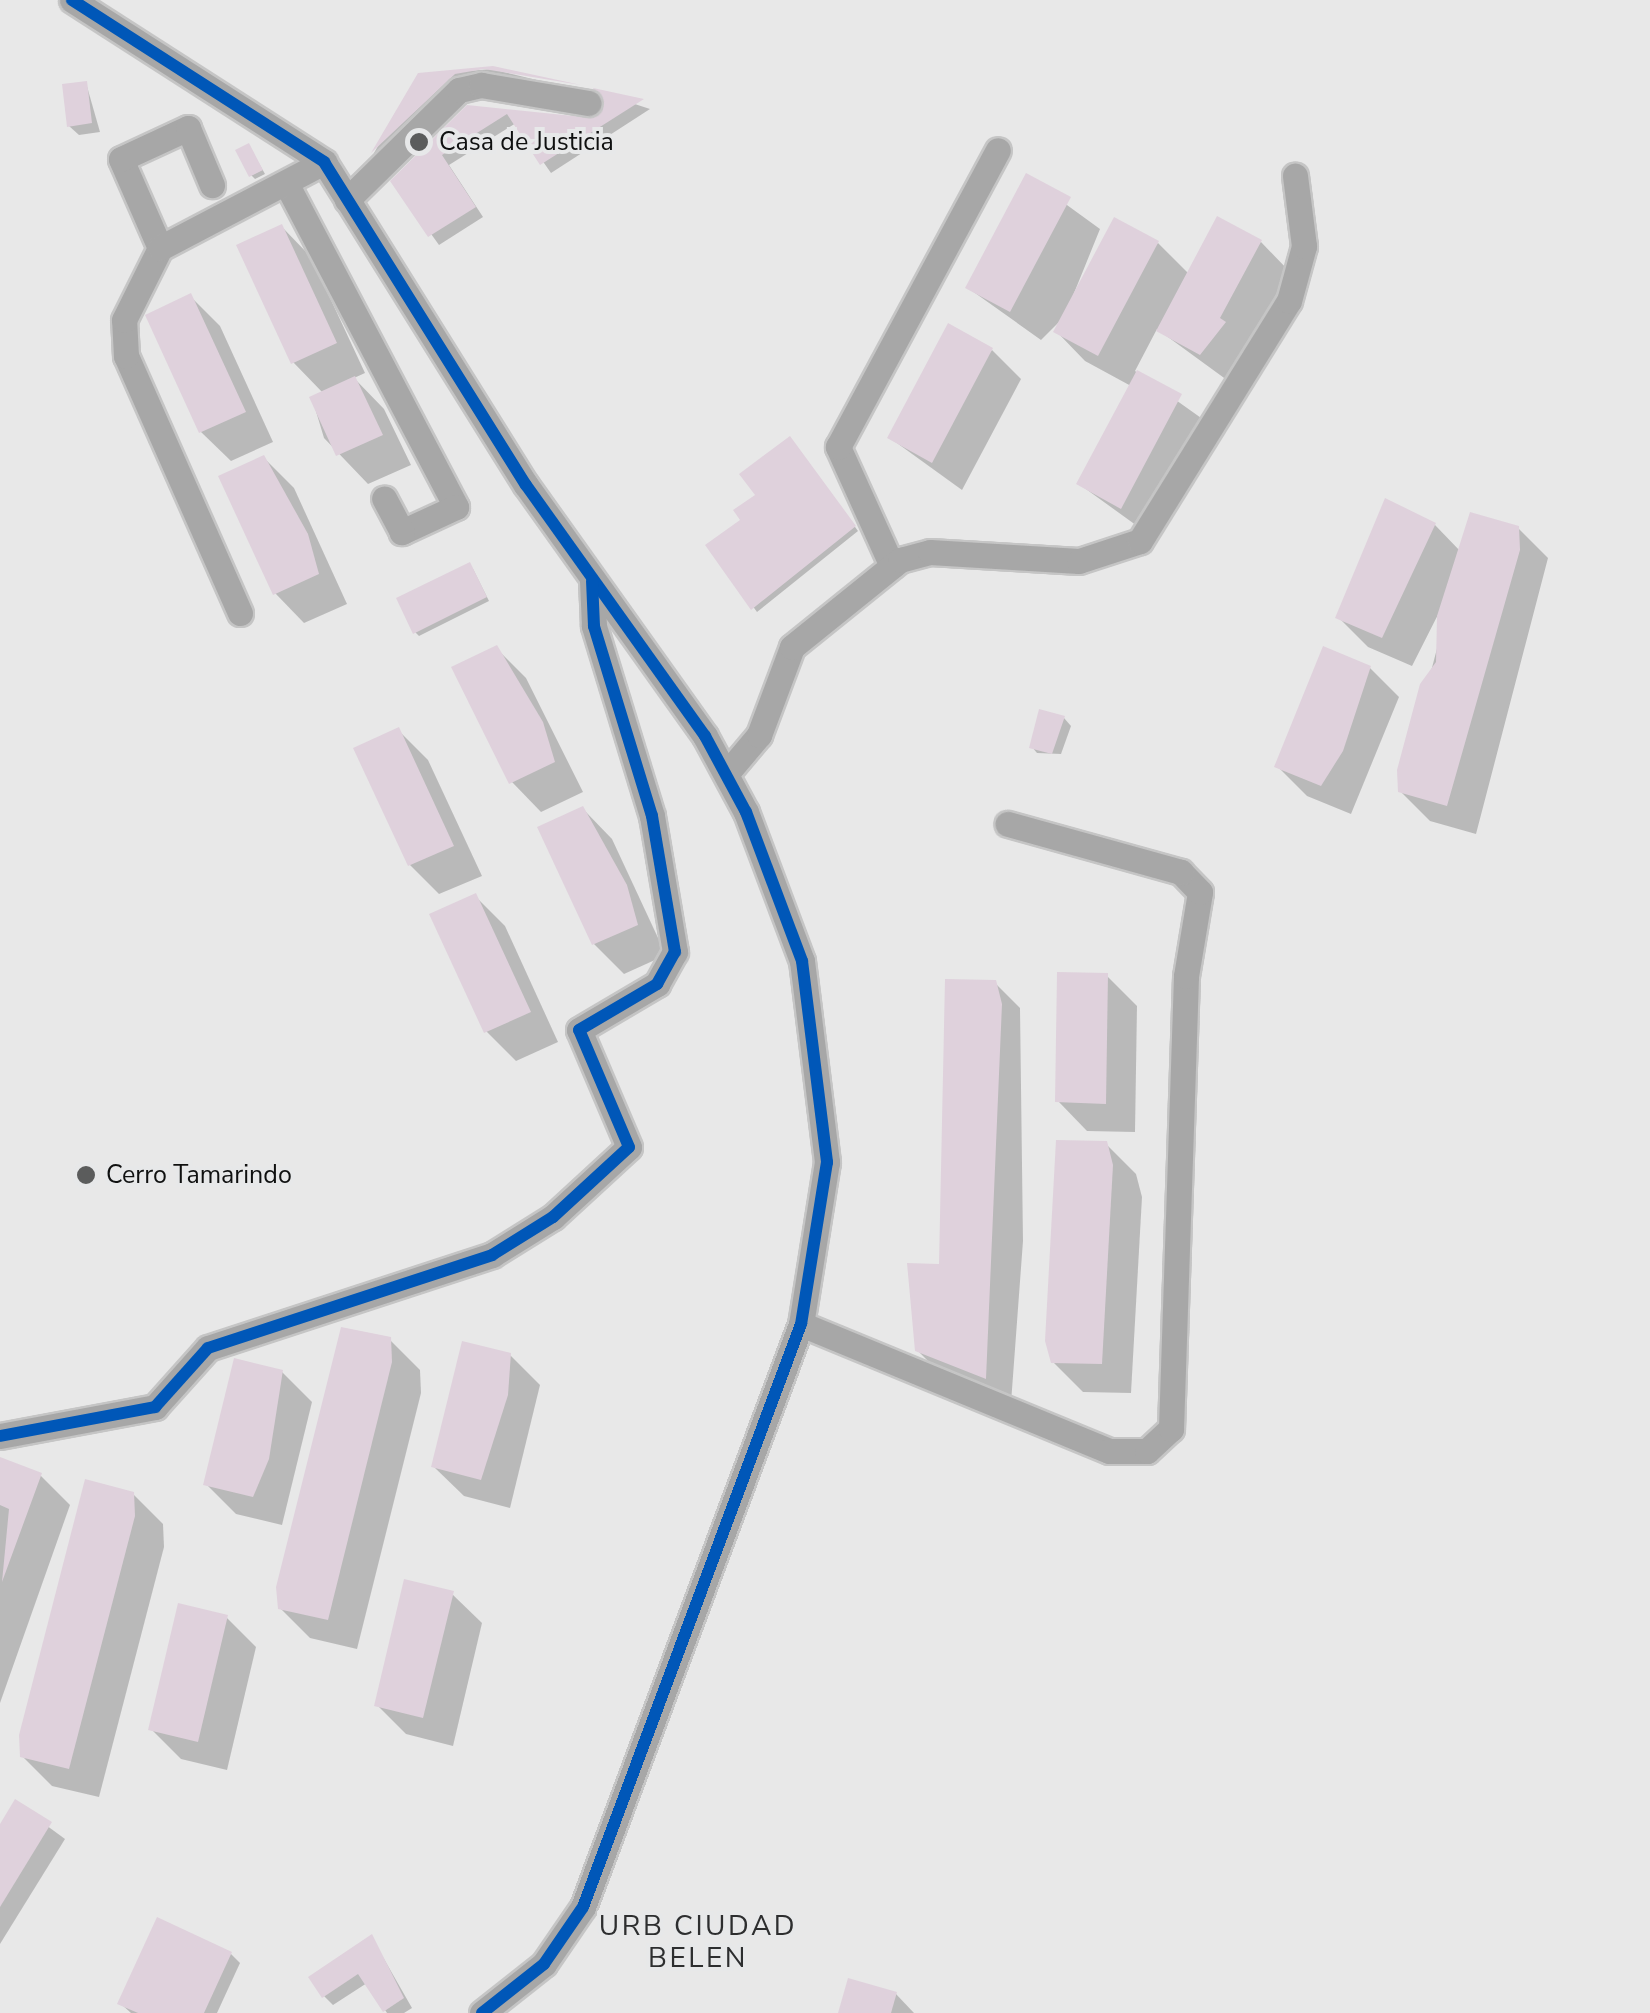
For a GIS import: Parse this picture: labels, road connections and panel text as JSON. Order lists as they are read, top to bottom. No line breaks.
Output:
{"districts":["URB CIUDAD BELEN"],"places":["Casa de Justicia","Cerro Tamarindo"]}
